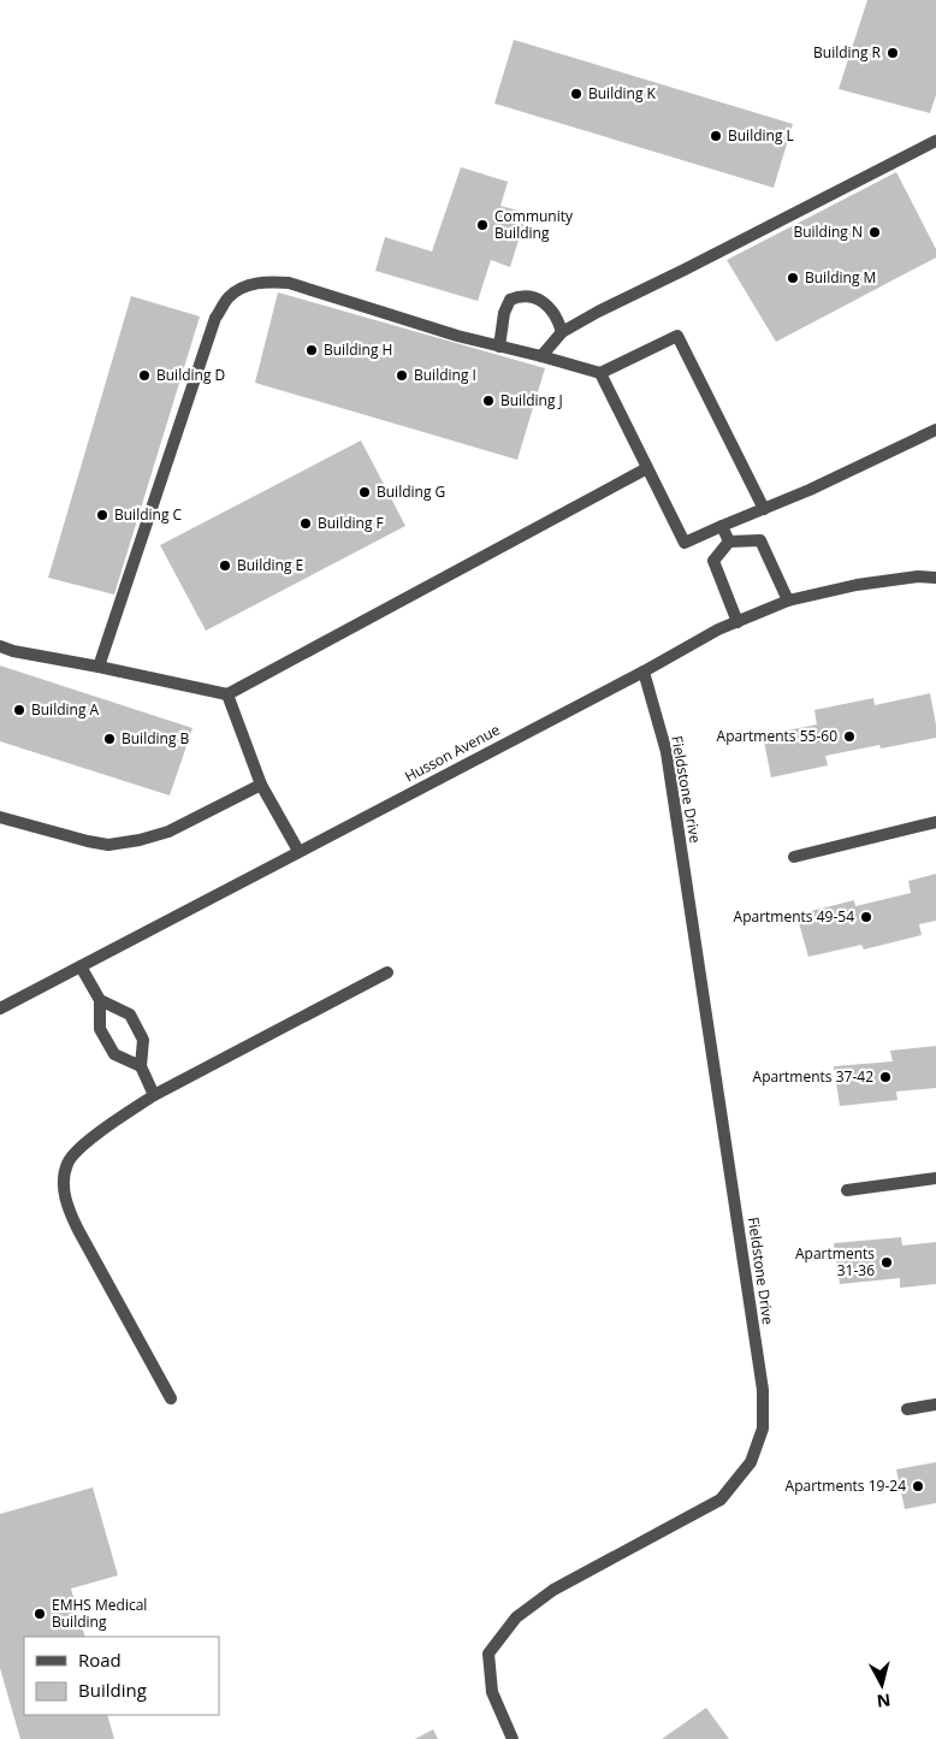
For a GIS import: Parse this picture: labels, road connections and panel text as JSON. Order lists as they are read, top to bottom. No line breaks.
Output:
{"streets":{"street":["Husson Avenue","Fieldstone Drive"]},"crossings":[["Husson Avenue","Fieldstone Drive"]],"places":["Building R","Building K","Building L","Community Building","Building N","Building M","Building H","Building D","Building I","Building J","Building G","Building C","Building F","Building E","Building A","Apartments 55-60","Building B","Apartments 49-54","Apartments 37-42","Apartments 31-36","Apartments 19-24","EMHS Medical Building"],"legend":["Road","Building"],"north":"bottom"}
